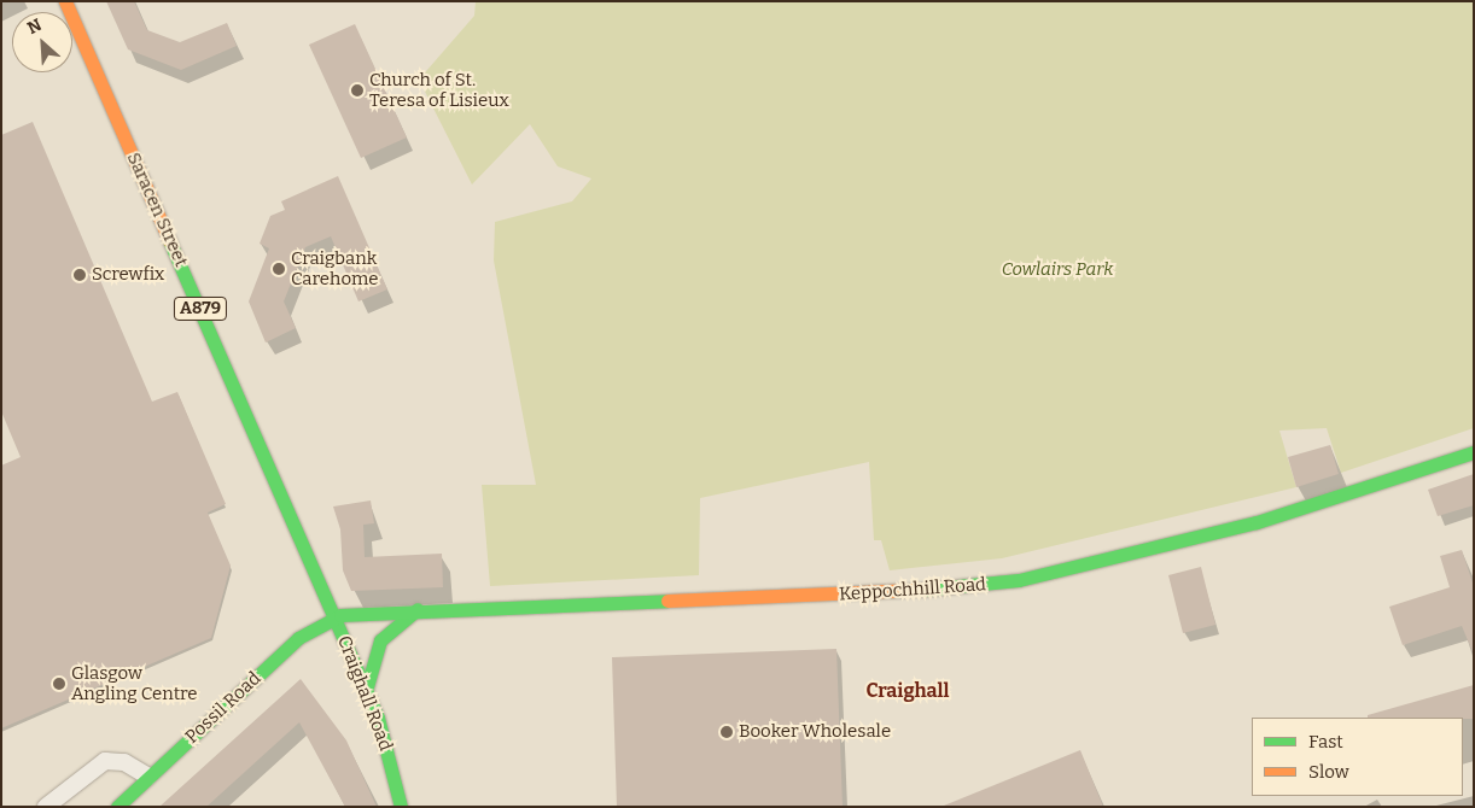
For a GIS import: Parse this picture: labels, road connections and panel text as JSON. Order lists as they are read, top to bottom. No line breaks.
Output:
{"streets":{"street":["Saracen Street","A879","Keppochhill Road","Craighall Road","Possil Road"]},"crossings":[["Saracen Street","Keppochhill Road"],["Saracen Street","Craighall Road"],["Saracen Street","Possil Road"],["Keppochhill Road","Craighall Road"],["Keppochhill Road","Possil Road"],["Craighall Road","Possil Road"]],"districts":["Craighall"],"parks":["Cowlairs Park"],"places":["Church of St. Teresa of Lisieux","Craigbank Carehome","Screwfix","Glasgow Angling Centre","Booker Wholesale"],"legend":["Fast","Slow"],"north":"top left"}
